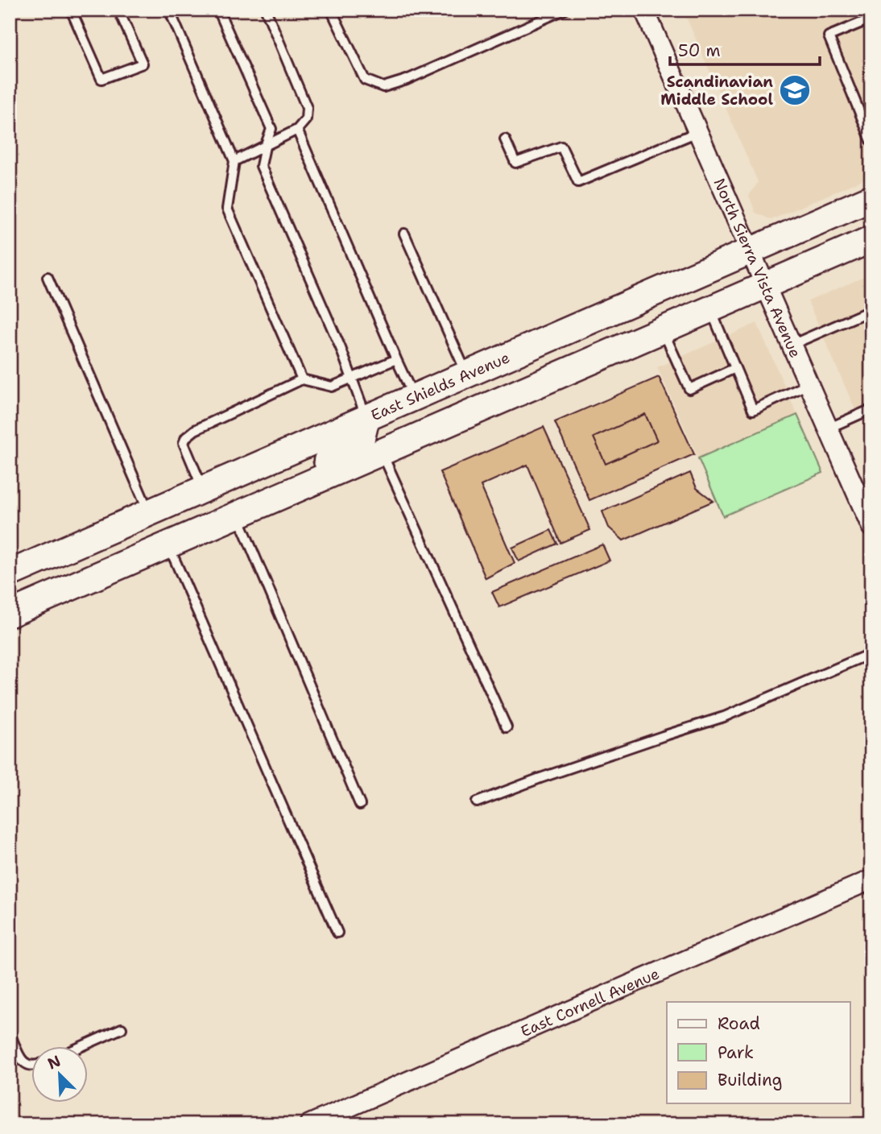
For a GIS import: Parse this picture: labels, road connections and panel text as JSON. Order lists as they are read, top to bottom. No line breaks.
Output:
{"streets":{"main road":["East Shields Avenue"],"street":["North Sierra Vista Avenue","East Cornell Avenue"]},"crossings":[["North Sierra Vista Avenue","East Shields Avenue"]],"places":{"school or university":["Scandinavian Middle School"]},"legend":["Road","Park","Building"],"scale_bar":"50 m","north":"top left"}
